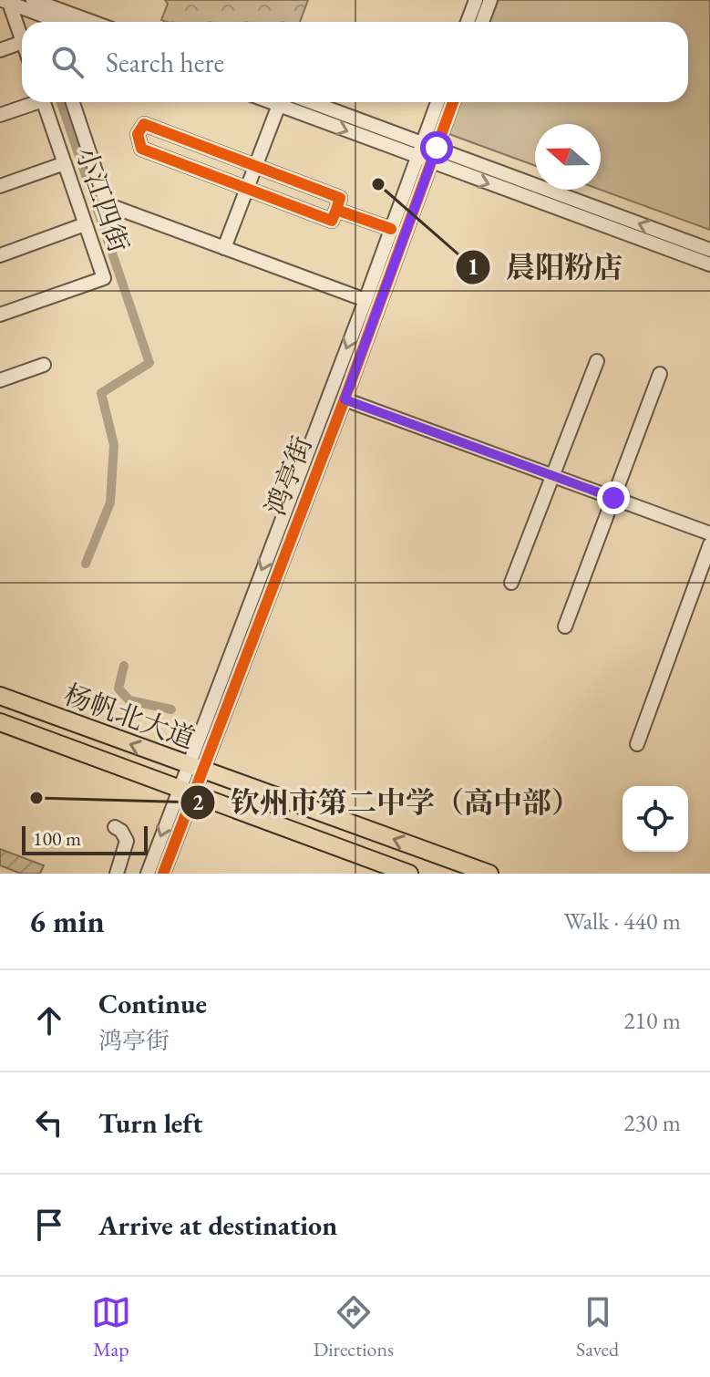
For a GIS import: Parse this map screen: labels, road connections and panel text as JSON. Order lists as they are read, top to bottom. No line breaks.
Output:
{"streets":{"main road":["杨帆北大道"],"street":["小江四街","鸿亭街"]},"crossings":[["鸿亭街","杨帆北大道"]],"places":["晨阳粉店","钦州市第二中学（高中部）"],"scale_bar":"100 m","north":"left","page":{"search":"Search here","scale":"100 m","heading":["6 min","Walk · 440 m"],"list":[["Continue","鸿亭街","210 m"],["Turn left","230 m"],"Arrive at destination"],"nav":["Map","Directions","Saved"]}}
